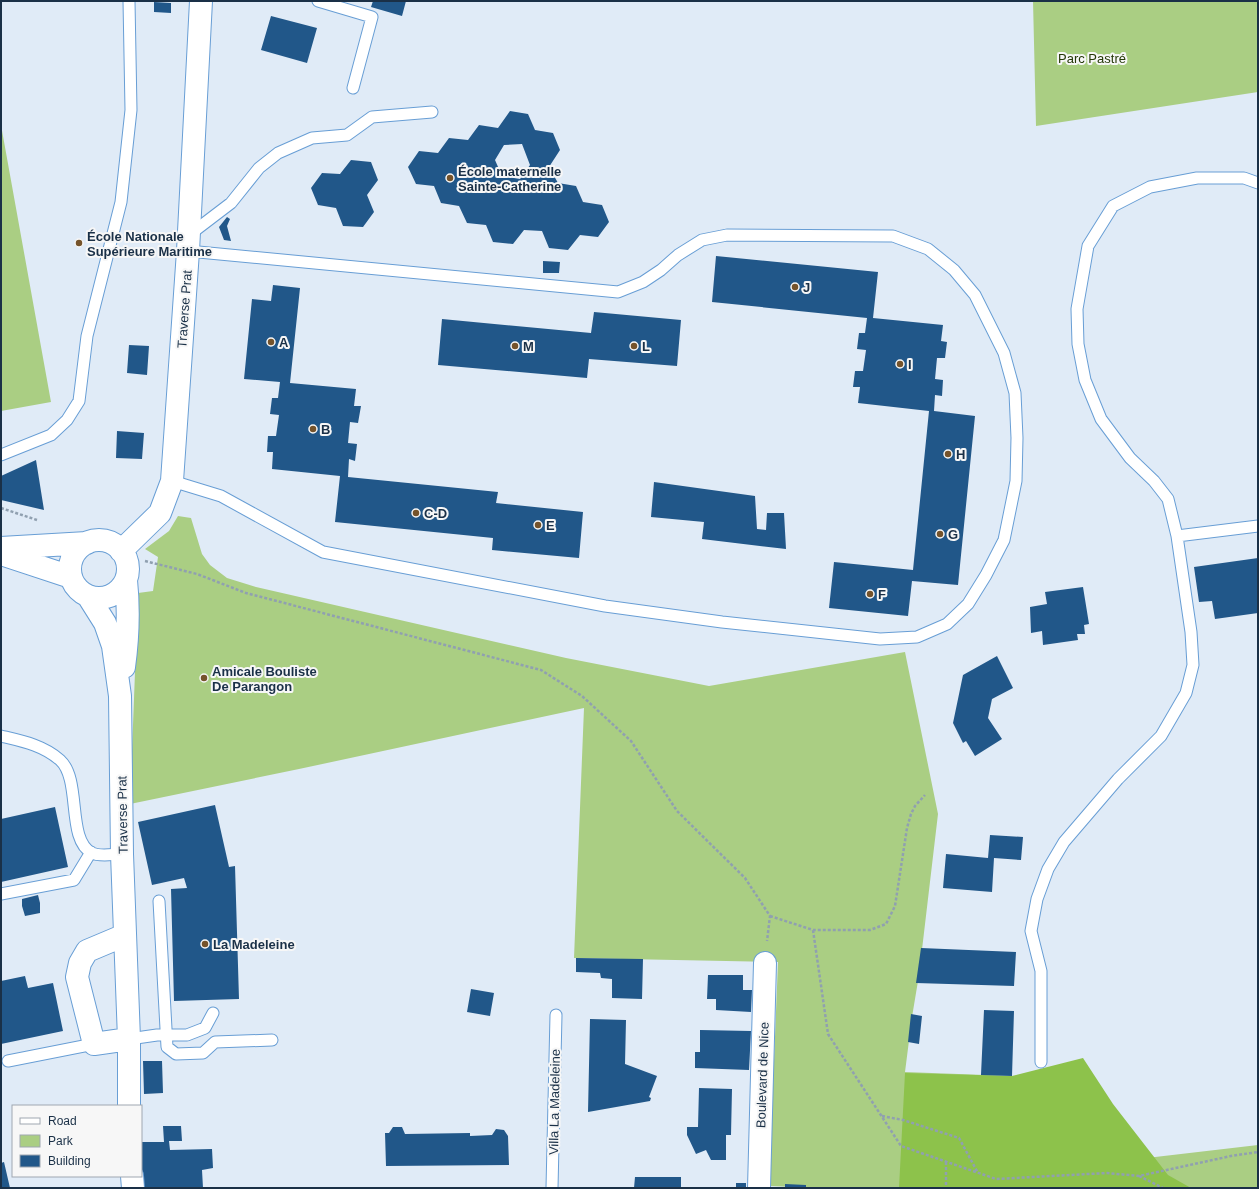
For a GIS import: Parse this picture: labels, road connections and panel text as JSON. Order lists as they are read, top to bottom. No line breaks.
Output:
{"streets":{"street":["Traverse Prat","Boulevard de Nice"],"lane":["Villa La Madeleine"]},"parks":["Parc Pastré"],"places":["École maternelle Sainte-Catherine","École Nationale Supérieure Maritime","J","A","M","L","I","B","H","C-D","E","G","F","Amicale Bouliste De Parangon","La Madeleine"],"legend":["Road","Park","Building"]}
